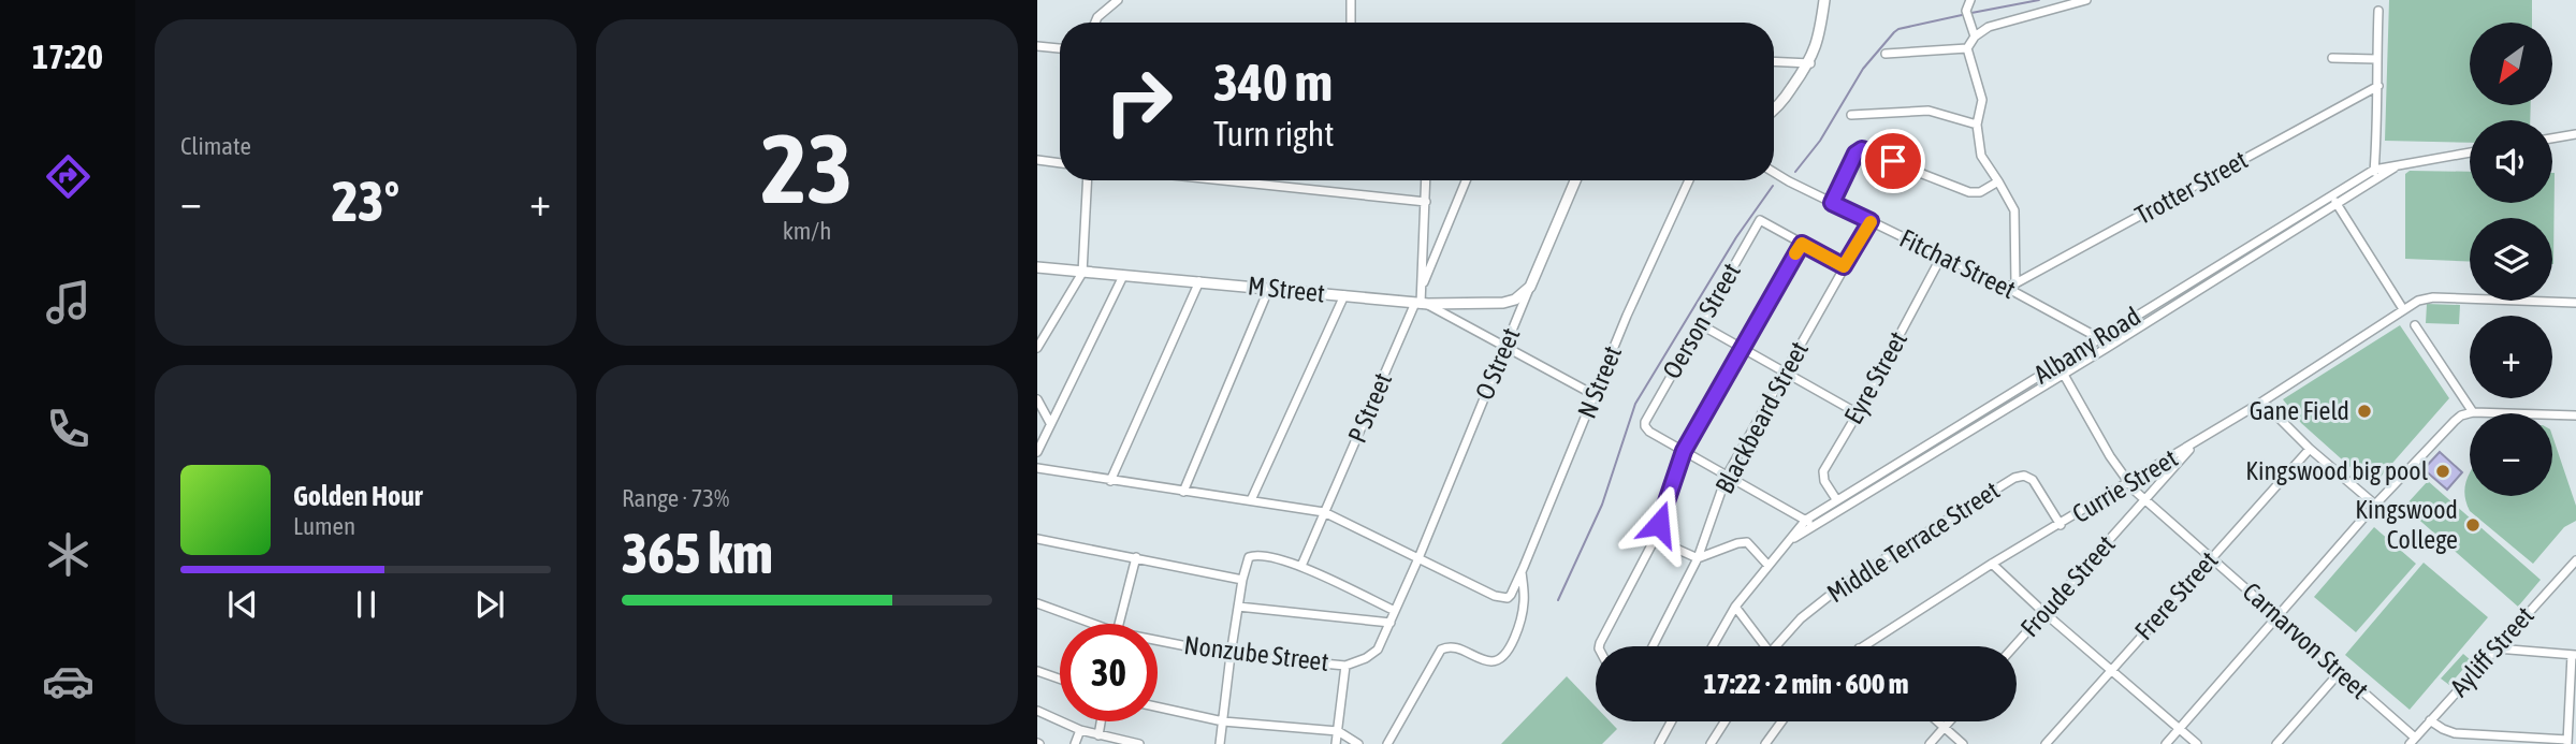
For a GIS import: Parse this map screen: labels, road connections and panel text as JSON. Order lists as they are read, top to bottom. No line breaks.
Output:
{"streets":{"street":["Trotter Street","Fitchat Street","M Street","Oerson Street","Albany Road","O Street","Eyre Street","N Street","P Street","Blackbeard Street","Currie Street","Middle Terrace Street","Froude Street","Frere Street","Carnarvon Street","Ayliff Street","Nonzube Street"]},"crossings":[["Trotter Street","Fitchat Street"],["Fitchat Street","Albany Road"],["Fitchat Street","Eyre Street"],["Fitchat Street","Blackbeard Street"],["M Street","O Street"],["M Street","P Street"],["Albany Road","Eyre Street"],["Albany Road","Carnarvon Street"],["O Street","N Street"],["O Street","Nonzube Street"],["N Street","Nonzube Street"],["Currie Street","Middle Terrace Street"],["Currie Street","Froude Street"],["Currie Street","Carnarvon Street"],["Froude Street","Carnarvon Street"],["Frere Street","Carnarvon Street"],["Carnarvon Street","Ayliff Street"]],"places":["Gane Field","Kingswood big pool","Kingswood College"],"north":"bottom left","page":{"tabs":"17:20","tile":["Climate",["23","km/h"],["Range · 73%","365 km"]],"map_buttons":["+","−"],"turn":["340 m","Turn right"],"heat":["−","23°","+"],"song":["Golden Hour","Lumen"],"limit":"30","trip":"17:22 · 2 min · 600 m"}}
